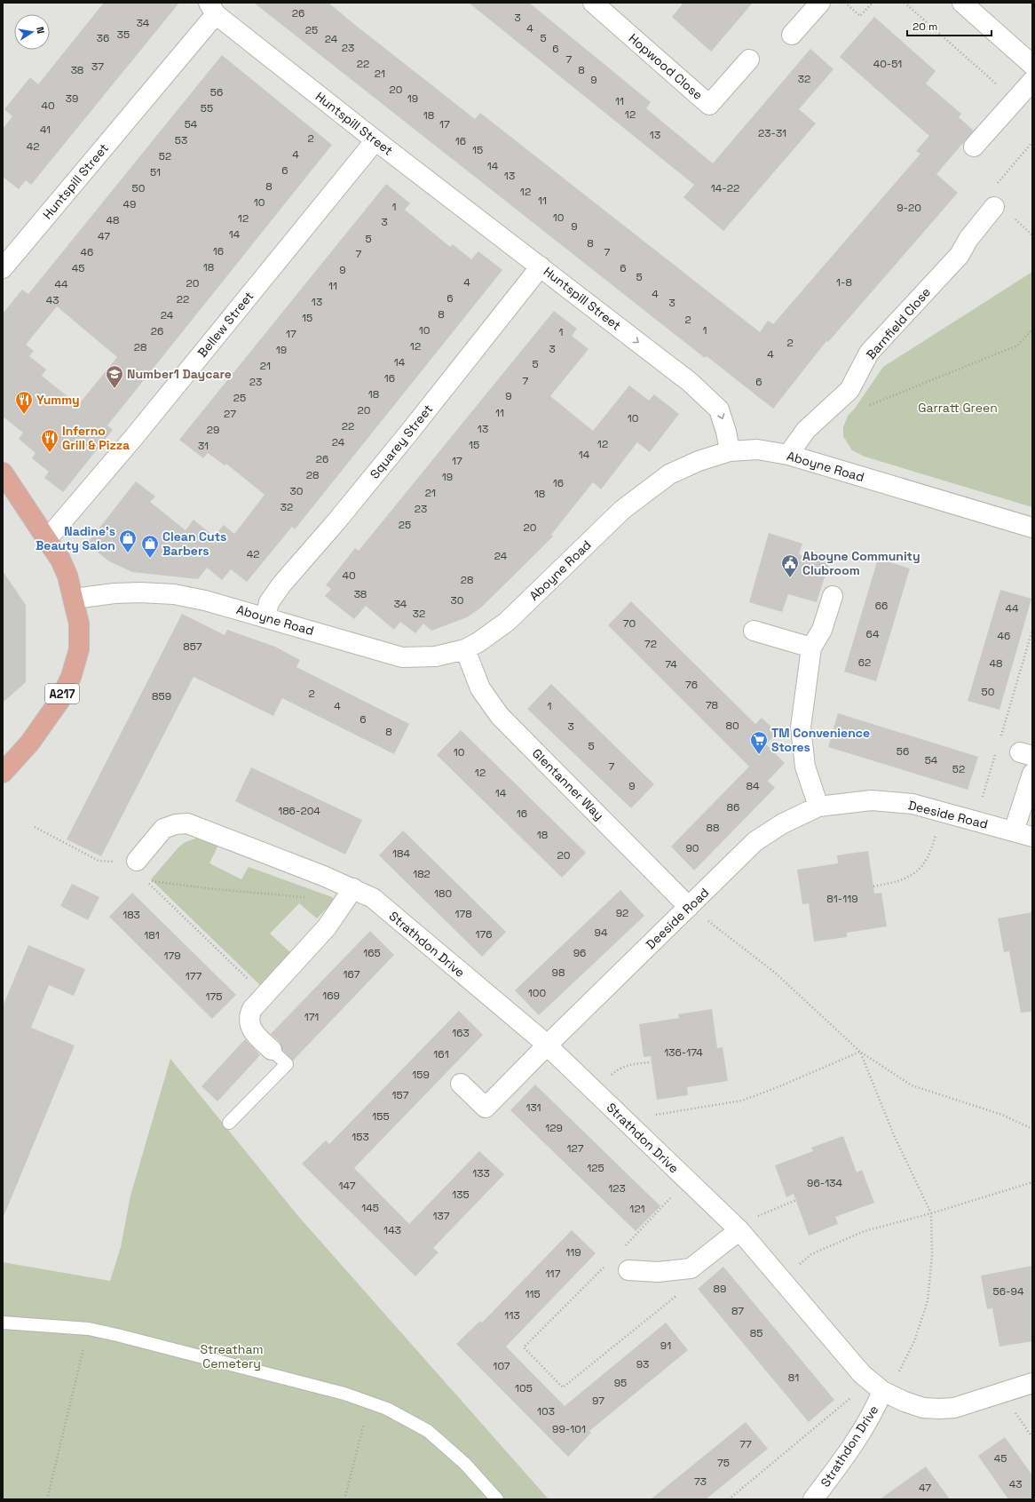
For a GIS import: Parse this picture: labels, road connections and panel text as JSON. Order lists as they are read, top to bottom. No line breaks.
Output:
{"streets":{"main road":["A217"],"street":["Hopwood Close","Huntspill Street","Barnfield Close","Bellew Street","Squarey Street","Aboyne Road","Glentanner Way","Deeside Road","Strathdon Drive"]},"crossings":[["Huntspill Street","Bellew Street"],["Huntspill Street","Squarey Street"],["Huntspill Street","Aboyne Road"],["Barnfield Close","Aboyne Road"],["Bellew Street","A217"],["Squarey Street","Aboyne Road"],["Aboyne Road","A217"],["Aboyne Road","Glentanner Way"],["Glentanner Way","Deeside Road"],["Deeside Road","Strathdon Drive"]],"parks":["Garratt Green","Streatham Cemetery"],"places":{"school or university":["Number1 Daycare"],"restaurant":["Yummy","Inferno Grill & Pizza"],"shop":["Nadine's Beauty Salon","Clean Cuts Barbers"],"public building":["Aboyne Community Clubroom"],"supermarket":["TM Convenience Stores"]},"house_numbers":["26","3","34","4","25","35","36","5","24","23","6","7","22","40-51","37","38","8","21","32","9","20","56","39","19","11","40","55","12","18","54","17","41","23-31","13","2","53","16","42","15","4","52","14","6","51","13","8","50","14-22","12","11","10","49","1","9-20","10","12","48","3","9","14","47","5","8","16","46","7","7","18","45","6","9","5","4","1-8","20","44","11","4","6","22","43","13","3","8","24","15","2","10","1","26","1","17","2","12","28","3","19","4","14","5","21","16","7","23","6","18","9","25","20","11","27","10","22","13","29","24","12","15","31","14","26","17","28","19","16","30","21","18","32","23","25","20","42","24","40","28","38","30","34","66","44","32","70","64","46","72","857","62","48","74","76","50","2","859","78","4","1","6","80","3","8","5","56","10","54","7","52","12","9","84","14","86","186-204","16","88","18","90","184","20","182","180","81-119","92","178","183","94","176","181","165","96","179","98","167","177","100","169","175","171","163","136-174","161","159","157","131","155","129","153","127","125","133","96-134","147","123","135","145","121","137","143","119","117","89","56-94","115","87","113","85","91","93","107","81","95","105","97","103","99-101","77","45","75","73","43","47"],"scale_bar":"20 m","north":"right"}
